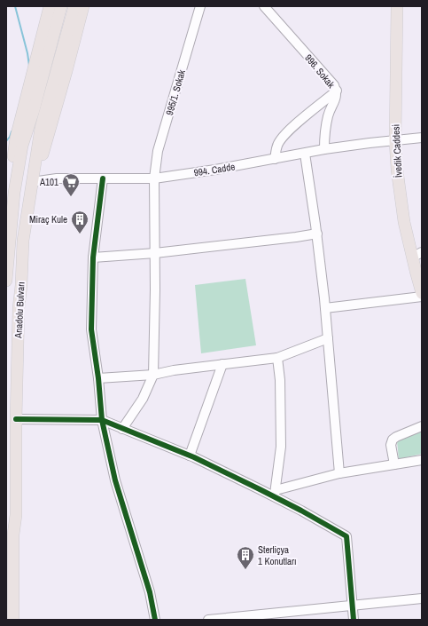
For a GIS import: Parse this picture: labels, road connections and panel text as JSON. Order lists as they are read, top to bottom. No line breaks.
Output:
{"streets":{"main road":["İvedik Caddesi","Anadolu Bulvarı"],"street":["996. Sokak","995/1. Sokak","994. Cadde"]},"crossings":[["996. Sokak","994. Cadde"],["995/1. Sokak","994. Cadde"],["İvedik Caddesi","994. Cadde"],["994. Cadde","Anadolu Bulvarı"]],"places":{"supermarket":["A101"],"building":["Miraç Kule","Sterliçya 1 Konutları"]}}
